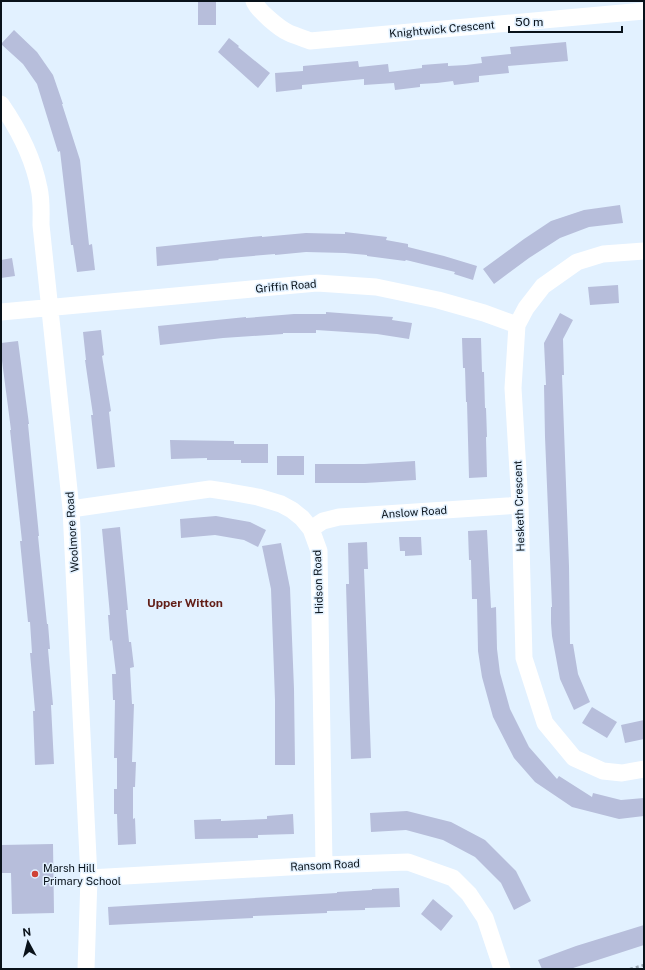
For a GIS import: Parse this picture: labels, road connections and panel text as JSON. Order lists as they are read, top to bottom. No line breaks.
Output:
{"streets":{"street":["Knightwick Crescent","Griffin Road","Hesketh Crescent","Anslow Road","Woolmore Road","Hidson Road","Ransom Road"]},"crossings":[["Griffin Road","Hesketh Crescent"],["Griffin Road","Woolmore Road"],["Hesketh Crescent","Anslow Road"],["Anslow Road","Hidson Road"],["Woolmore Road","Hidson Road"],["Woolmore Road","Ransom Road"],["Hidson Road","Ransom Road"]],"districts":["Upper Witton"],"places":["Marsh Hill Primary School"],"scale_bar":"50 m","north":"top"}
